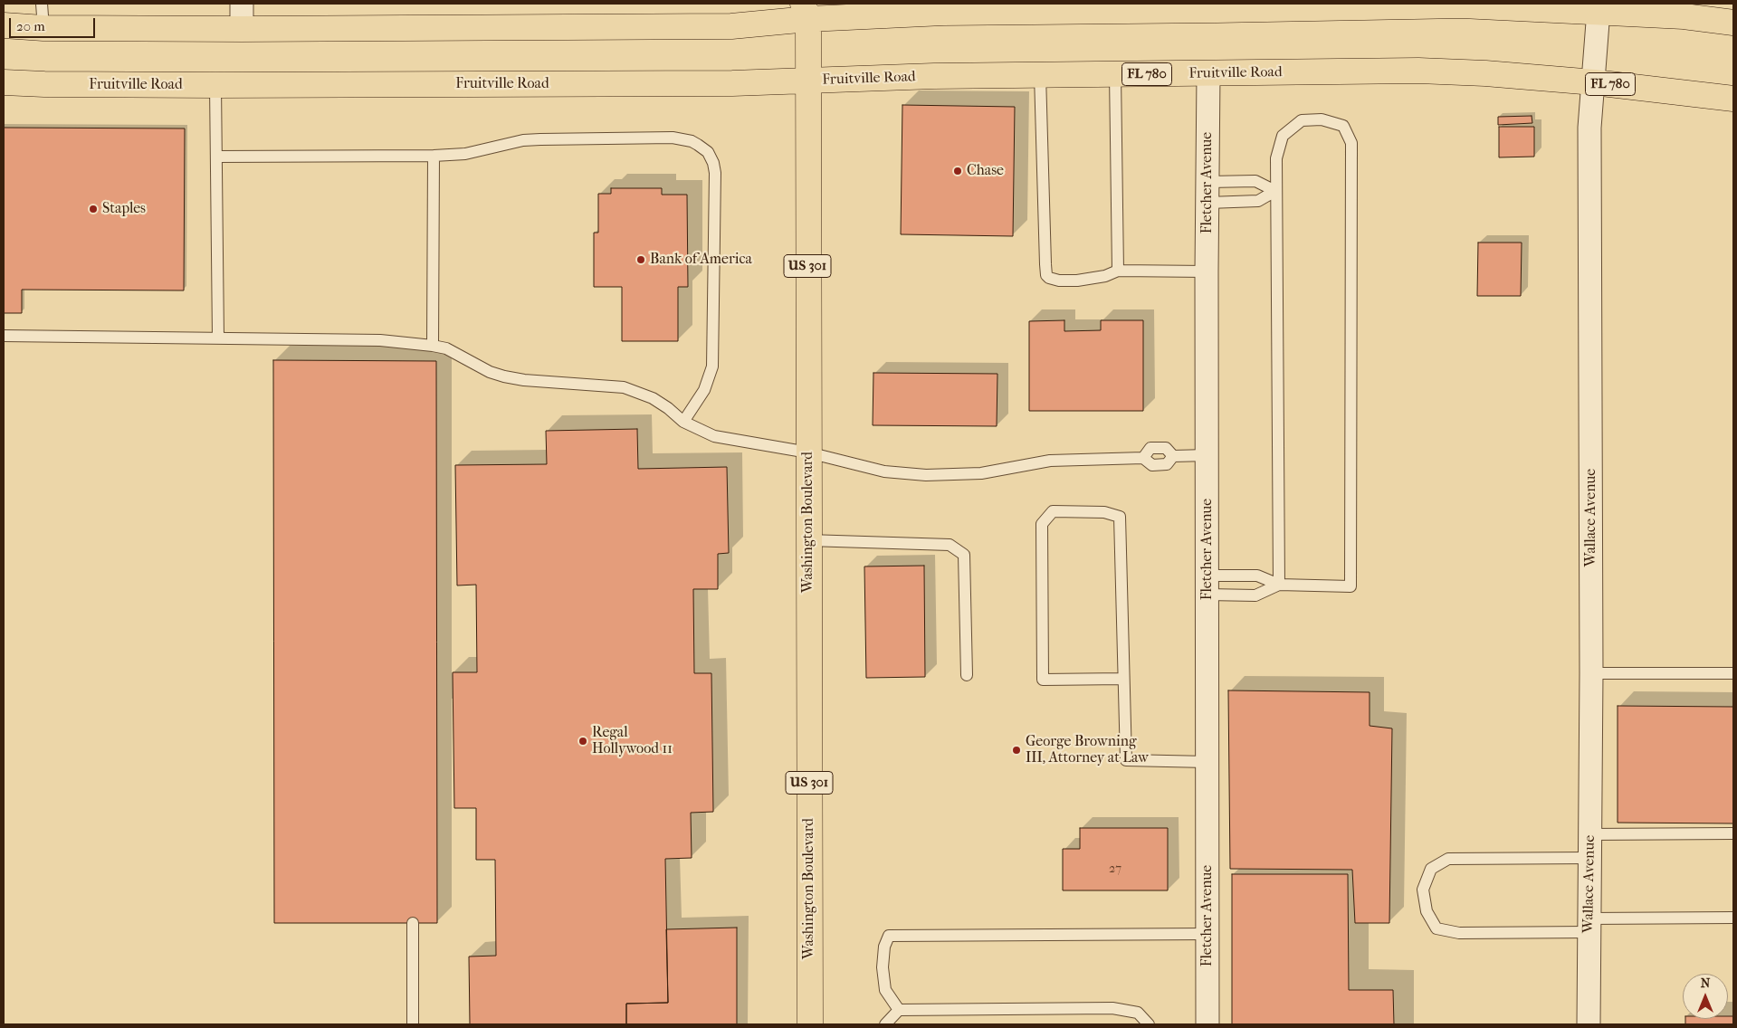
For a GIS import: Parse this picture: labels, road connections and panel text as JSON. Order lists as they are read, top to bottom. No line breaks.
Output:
{"streets":{"main road":["Fruitville Road","FL 780","US 301","Washington Boulevard"],"street":["Fletcher Avenue","Wallace Avenue"]},"crossings":[["Fruitville Road","Fletcher Avenue"],["Fruitville Road","Wallace Avenue"],["Fruitville Road","Washington Boulevard"]],"places":["Chase","Staples","Bank of America","Regal Hollywood 11","George Browning III, Attorney at Law"],"house_numbers":["27"],"scale_bar":"20 m","north":"top"}
